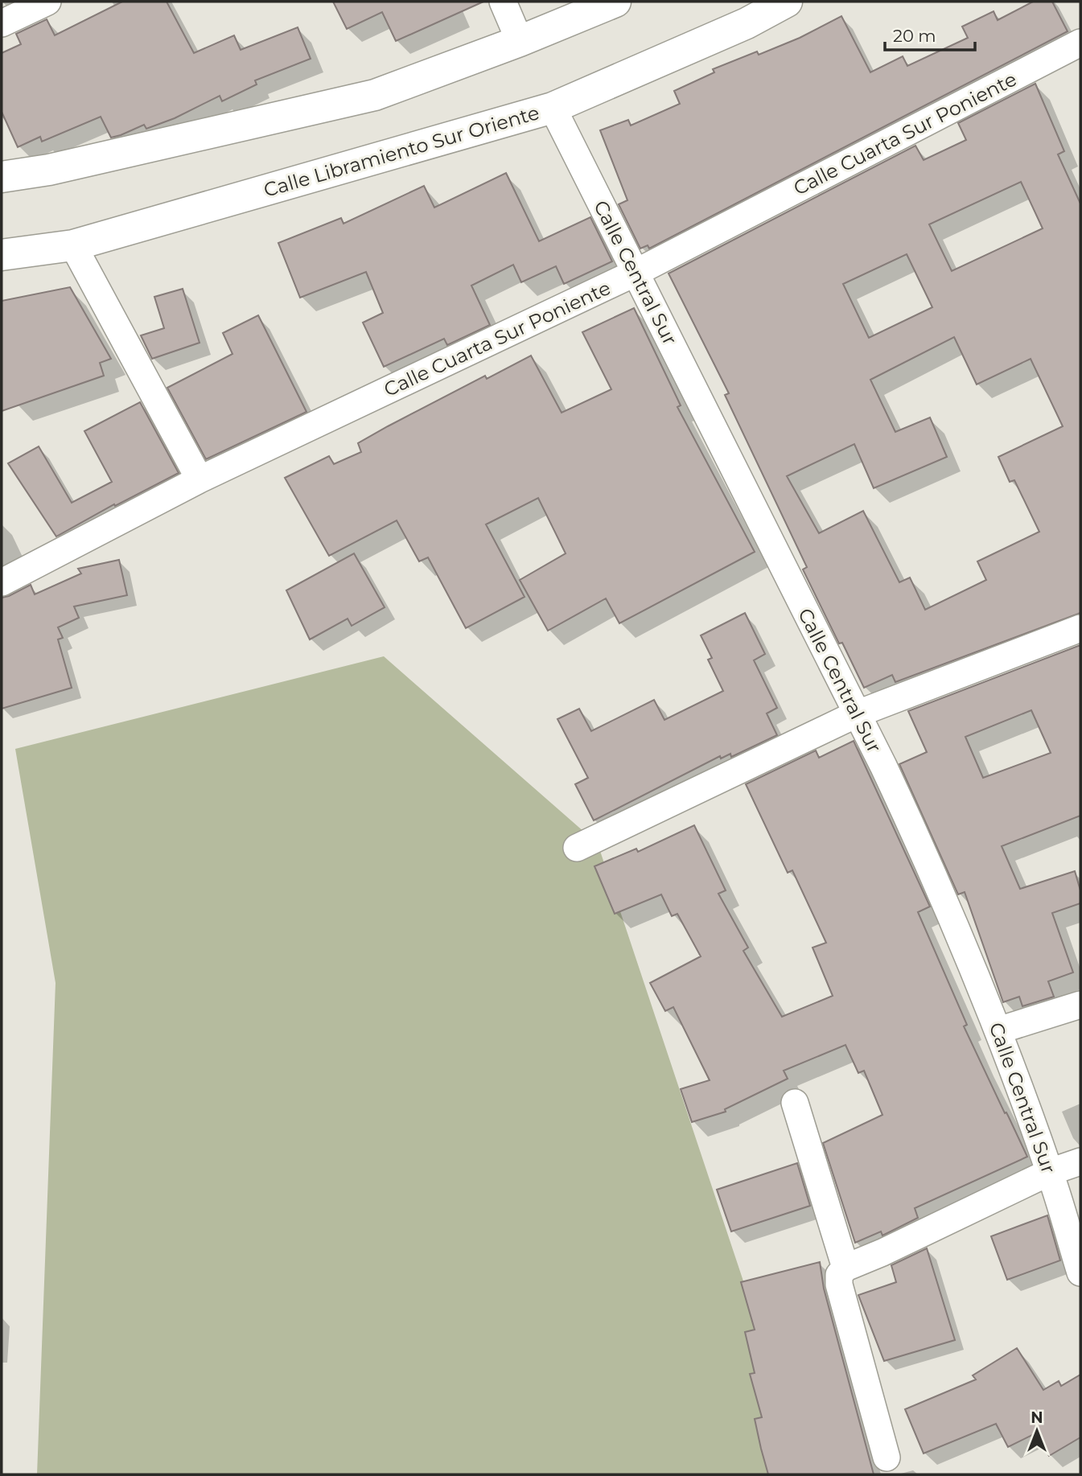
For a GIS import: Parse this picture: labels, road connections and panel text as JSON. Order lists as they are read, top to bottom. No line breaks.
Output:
{"streets":{"main road":["Calle Libramiento Sur Oriente"],"street":["Calle Cuarta Sur Poniente","Calle Central Sur"]},"crossings":[["Calle Cuarta Sur Poniente","Calle Central Sur"],["Calle Libramiento Sur Oriente","Calle Central Sur"]],"scale_bar":"20 m","north":"top"}
